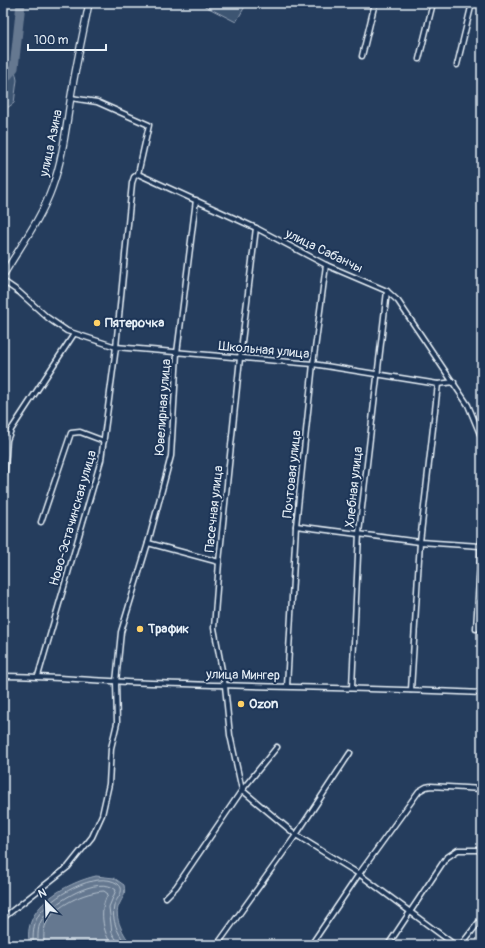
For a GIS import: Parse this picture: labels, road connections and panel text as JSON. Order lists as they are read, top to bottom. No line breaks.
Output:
{"streets":{"street":["улица Азина","улица Сабанчы","Школьная улица","Ювелирная улица","Почтовая улица","Хлебная улица","Пасечная улица","Ново-Эстачинская улица","улица Мингер"]},"crossings":[["улица Сабанчы","Школьная улица"],["улица Сабанчы","Ювелирная улица"],["улица Сабанчы","Почтовая улица"],["улица Сабанчы","Хлебная улица"],["улица Сабанчы","Пасечная улица"],["улица Сабанчы","Ново-Эстачинская улица"],["Школьная улица","Ювелирная улица"],["Школьная улица","Почтовая улица"],["Школьная улица","Хлебная улица"],["Школьная улица","Пасечная улица"],["Школьная улица","Ново-Эстачинская улица"],["Ювелирная улица","улица Мингер"],["Почтовая улица","улица Мингер"],["Хлебная улица","улица Мингер"],["Пасечная улица","улица Мингер"],["Ново-Эстачинская улица","улица Мингер"]],"places":["Пятерочка","Трафик","Ozon"],"scale_bar":"100 m","north":"top left"}
